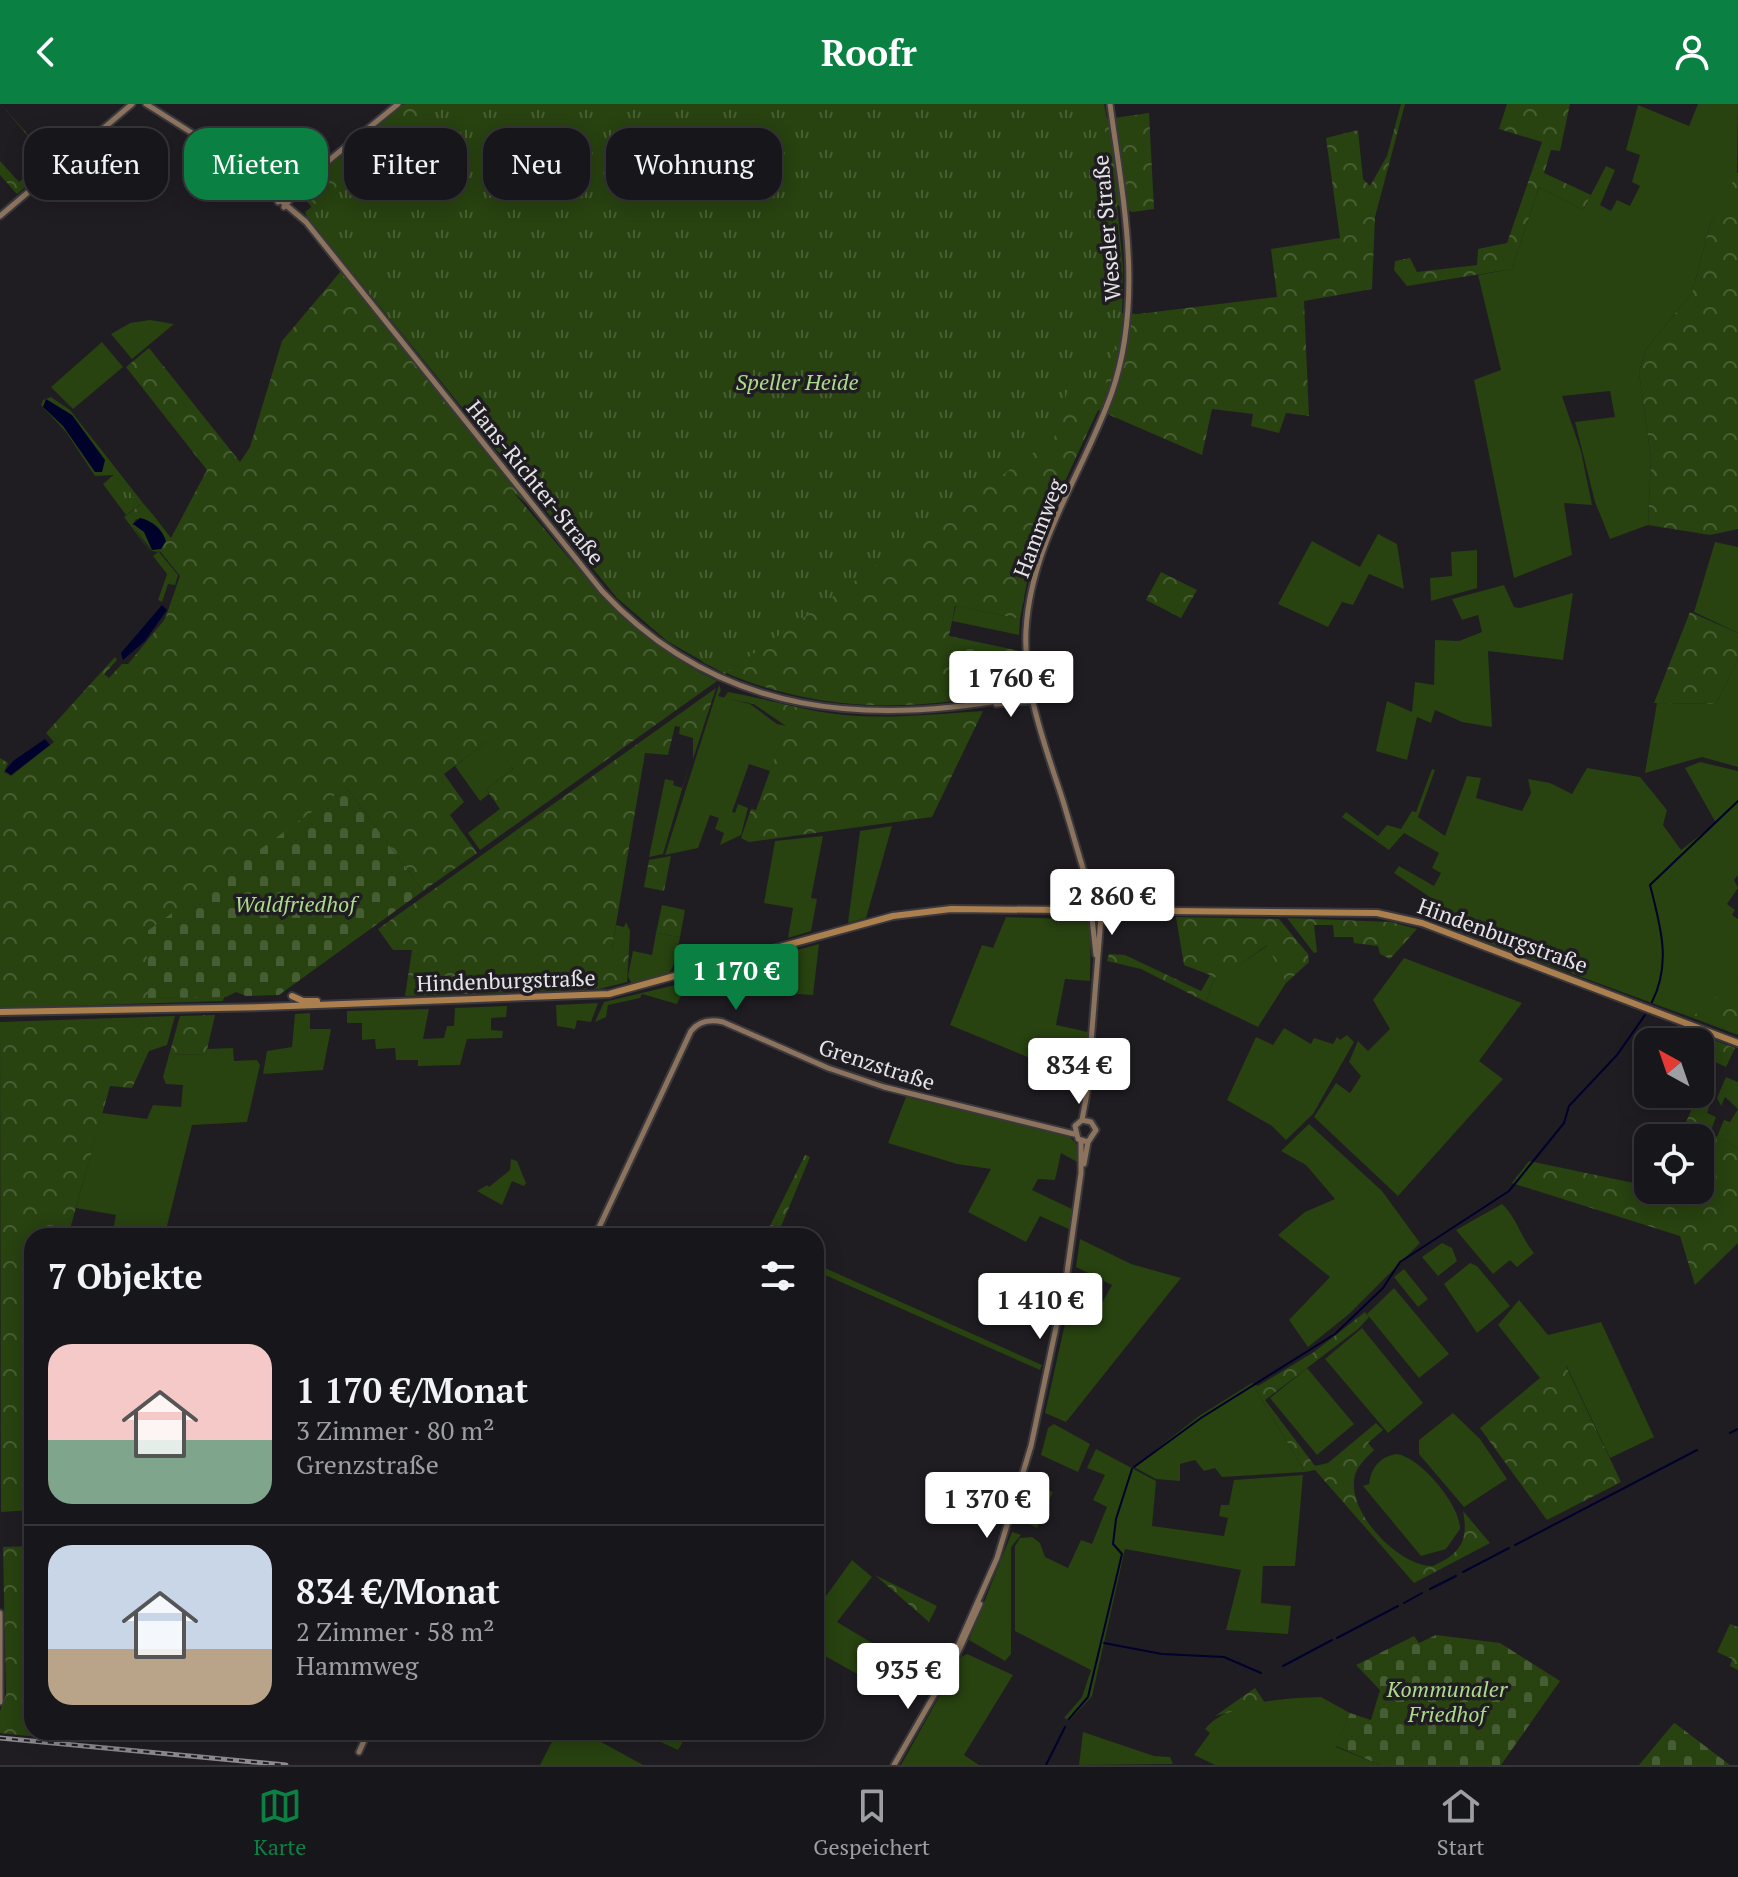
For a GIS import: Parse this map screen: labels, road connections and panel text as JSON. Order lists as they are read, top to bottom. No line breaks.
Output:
{"streets":{"main road":["Weseler Straße","Hans-Richter-Straße","Hammweg","Hindenburgstraße","Grenzstraße"]},"crossings":[["Weseler Straße","Hammweg"],["Hans-Richter-Straße","Hammweg"],["Hammweg","Hindenburgstraße"]],"parks":["Speller Heide","Waldfriedhof","Kommunaler Friedhof"],"north":"top left","page":{"header":"Roofr","chip":["Kaufen","Mieten","Filter","Neu","Wohnung"],"price":["1 760 €","2 860 €","1 170 €","834 €","1 410 €","1 370 €","935 €"],"heading":"7 Objekte","list":[{"name":"1 170 €/Monat","note":"3 Zimmer · 80 m² · Grenzstraße"},{"name":"834 €/Monat","note":"2 Zimmer · 58 m² · Hammweg"}],"tabs":["Karte","Gespeichert","Start"]}}
